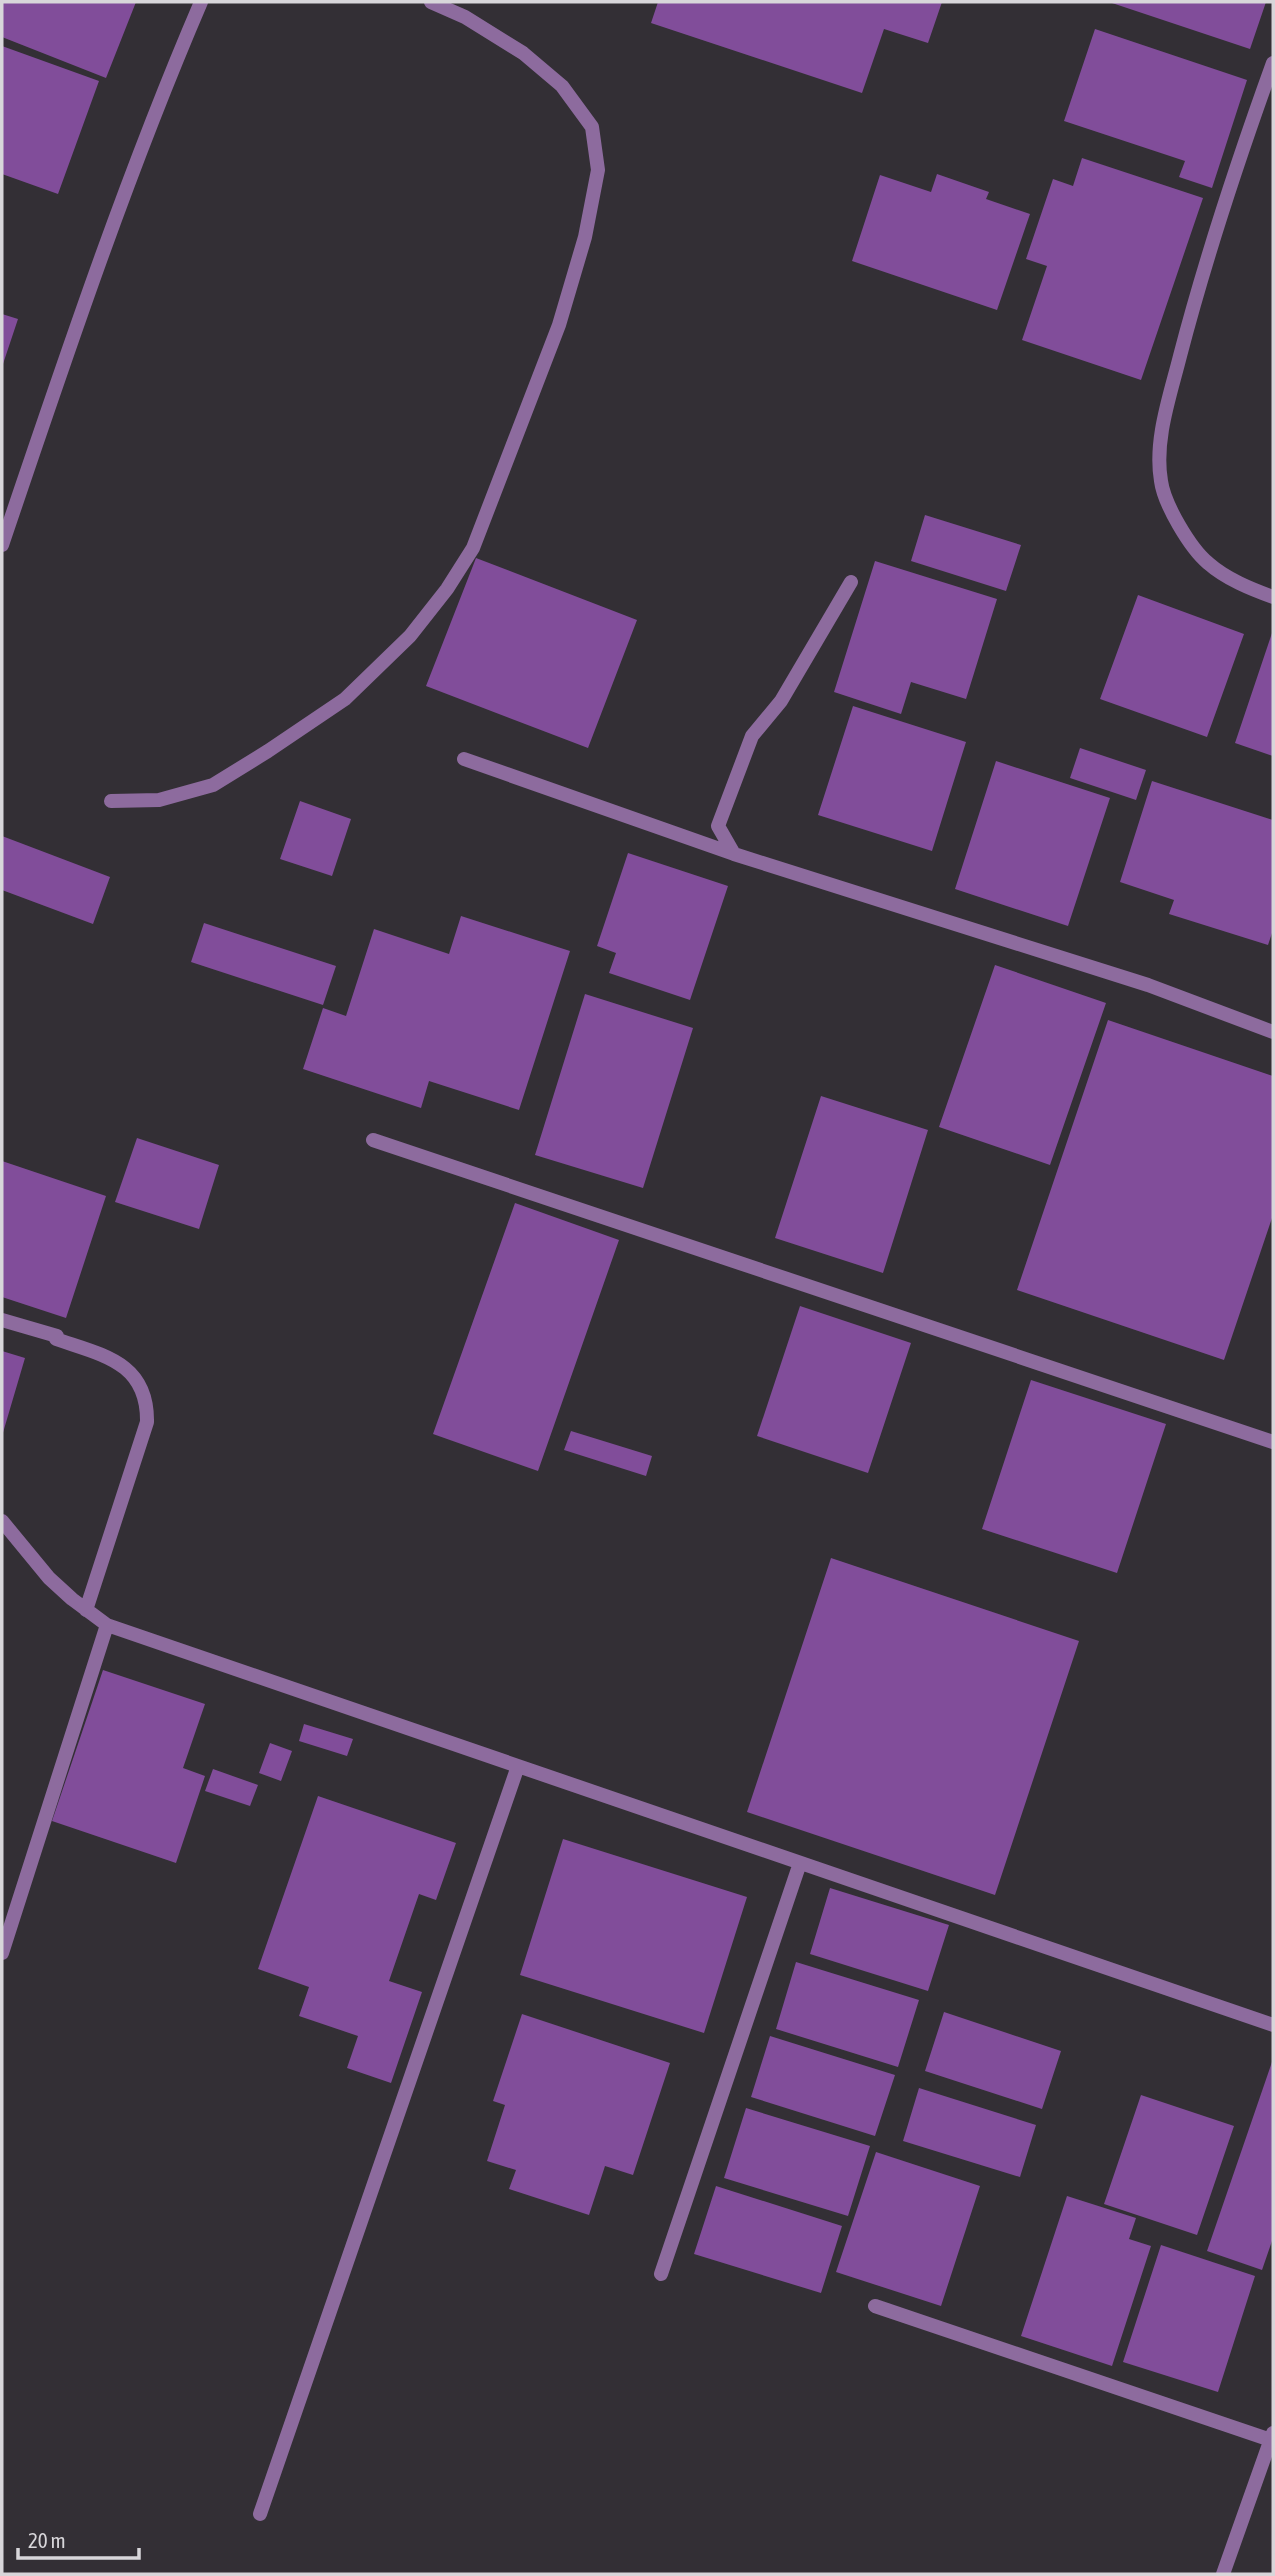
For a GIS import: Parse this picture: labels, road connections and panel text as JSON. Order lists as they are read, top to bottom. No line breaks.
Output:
{"scale_bar":"20 m"}
